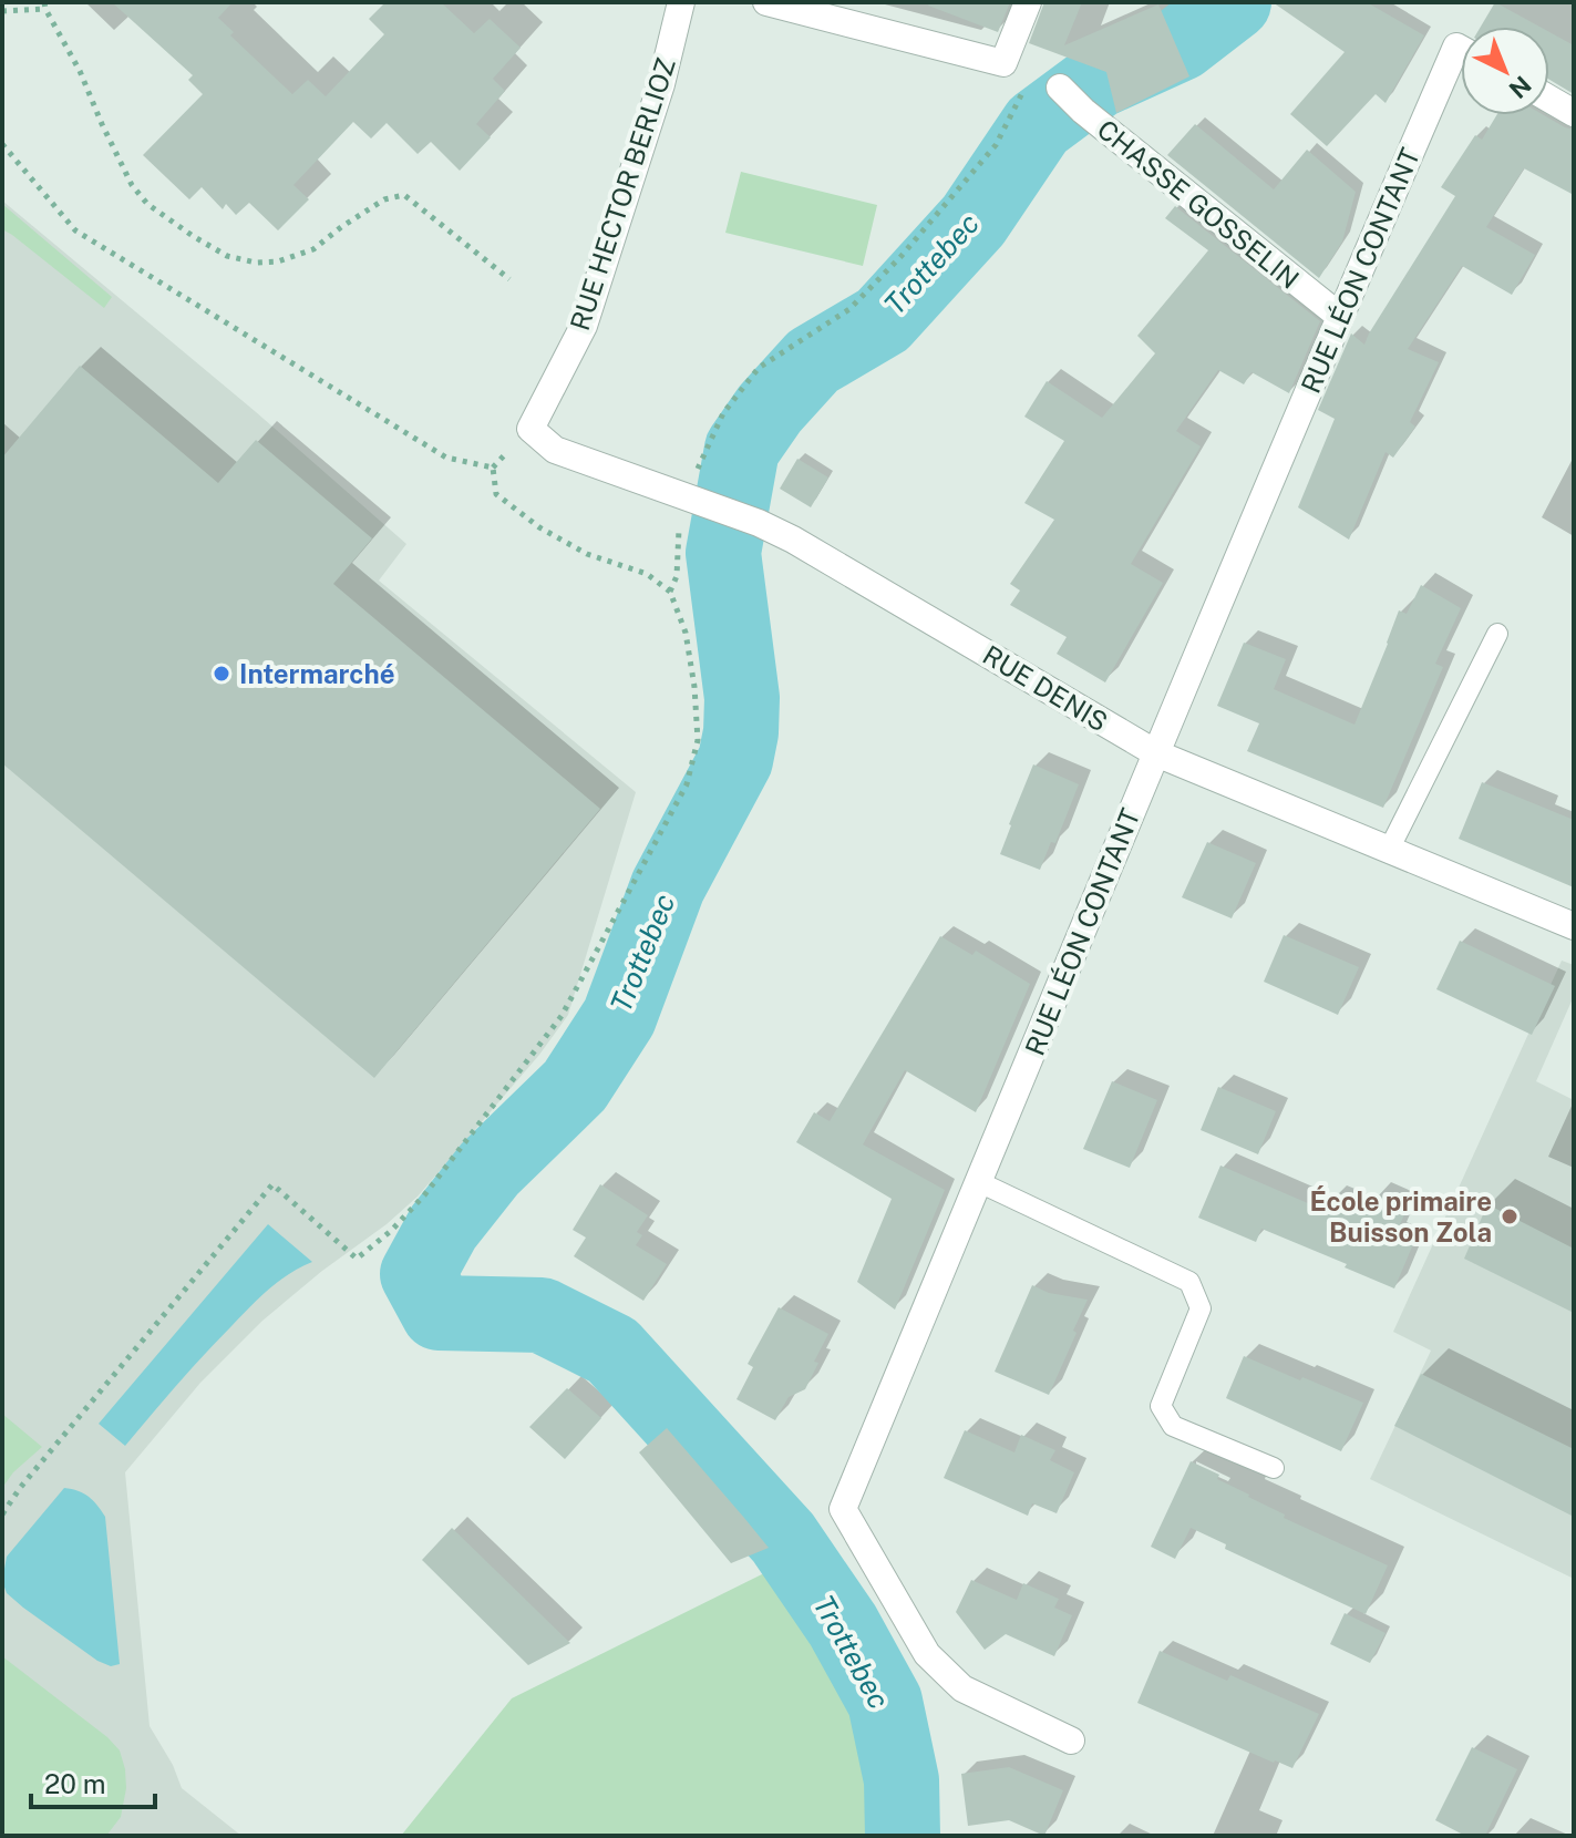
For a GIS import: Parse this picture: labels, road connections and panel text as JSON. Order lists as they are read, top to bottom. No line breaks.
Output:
{"streets":{"street":["RUE HECTOR BERLIOZ","CHASSE GOSSELIN","RUE LÉON CONTANT","RUE DENIS"]},"crossings":[["RUE HECTOR BERLIOZ","RUE DENIS"],["CHASSE GOSSELIN","RUE LÉON CONTANT"],["RUE LÉON CONTANT","RUE DENIS"]],"water":["Trottebec"],"places":["Intermarché","École primaire Buisson Zola"],"scale_bar":"20 m","north":"bottom right"}
